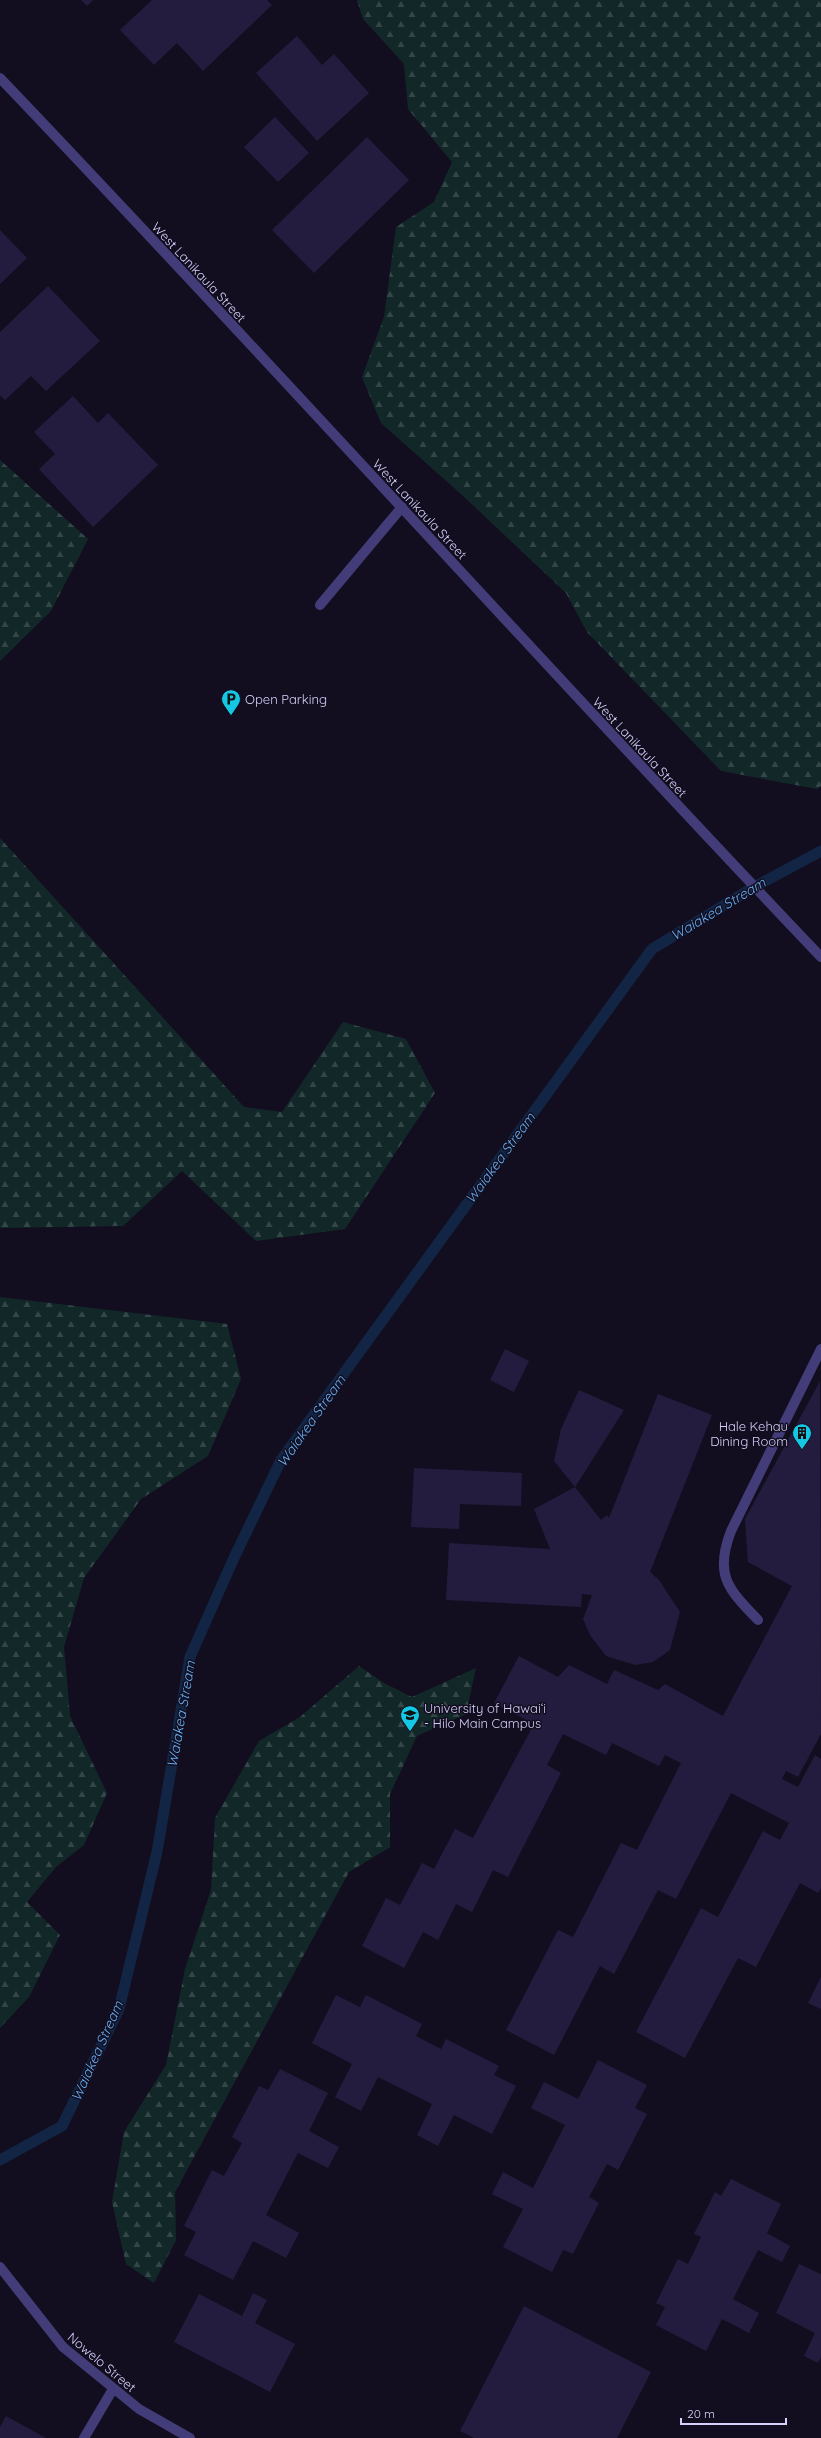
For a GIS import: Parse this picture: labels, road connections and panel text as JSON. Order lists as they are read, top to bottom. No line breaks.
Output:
{"streets":{"street":["West Lanikaula Street","Nowelo Street"]},"water":["Waiakea Stream"],"places":{"parking":["Open Parking"],"building":["Hale Kehau Dining Room"],"school or university":["University of Hawaiʻi - Hilo Main Campus"]},"scale_bar":"20 m"}
